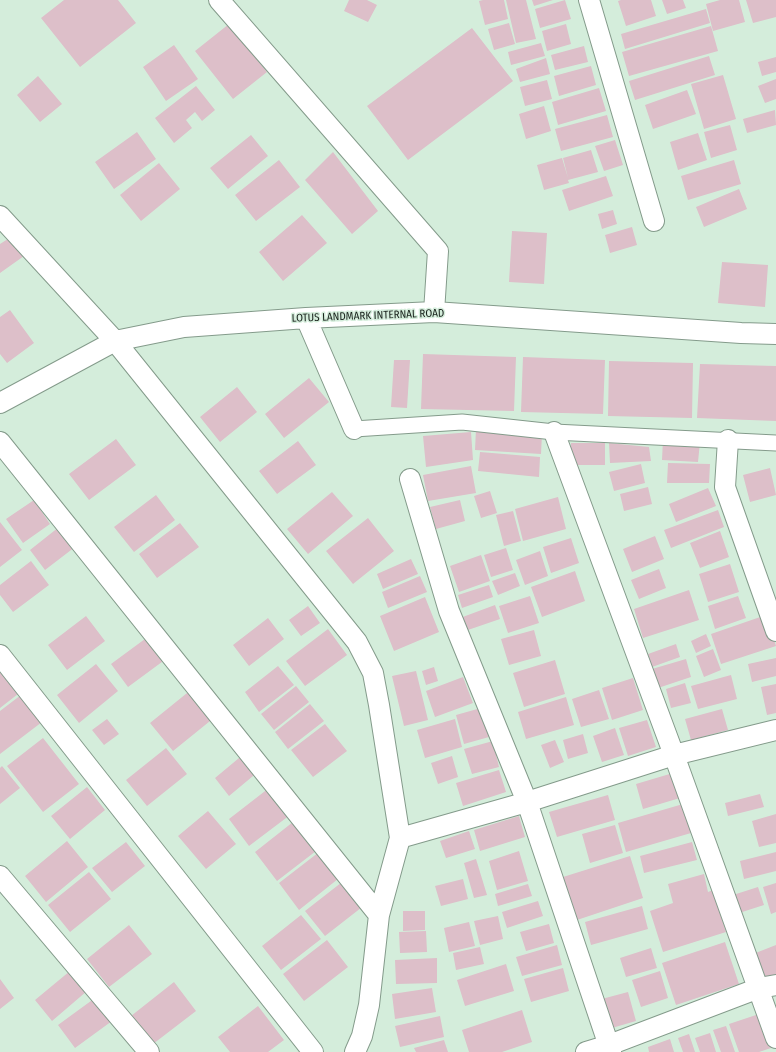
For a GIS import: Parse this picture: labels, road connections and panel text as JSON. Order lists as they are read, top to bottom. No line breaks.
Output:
{"streets":{"street":["LOTUS LANDMARK INTERNAL ROAD"]}}
